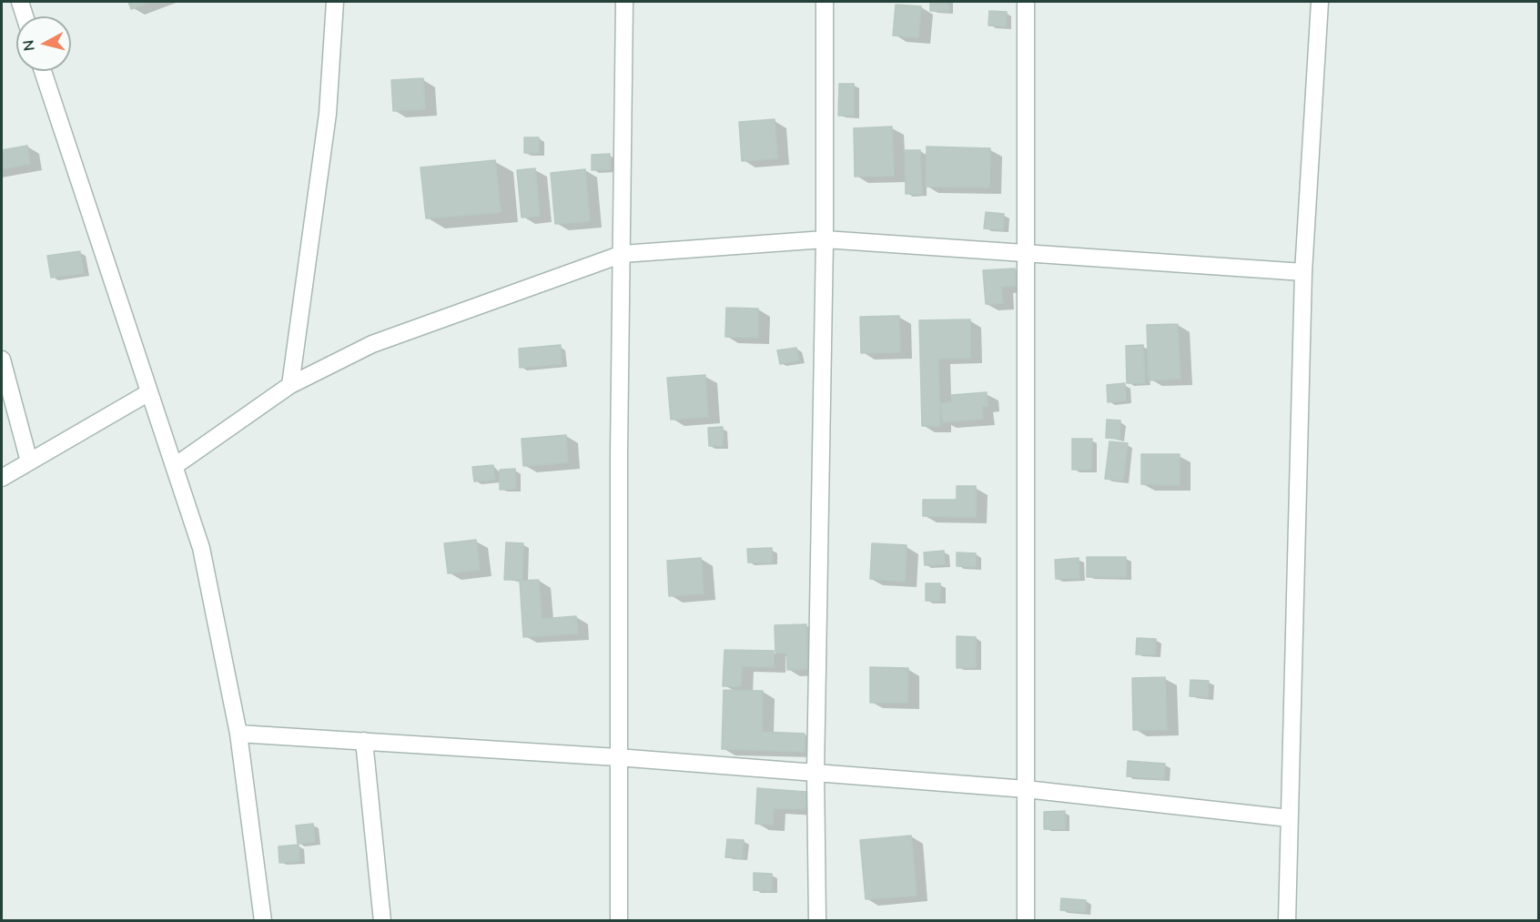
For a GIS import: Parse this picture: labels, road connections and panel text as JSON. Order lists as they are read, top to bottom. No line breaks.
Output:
{"north":"left"}
